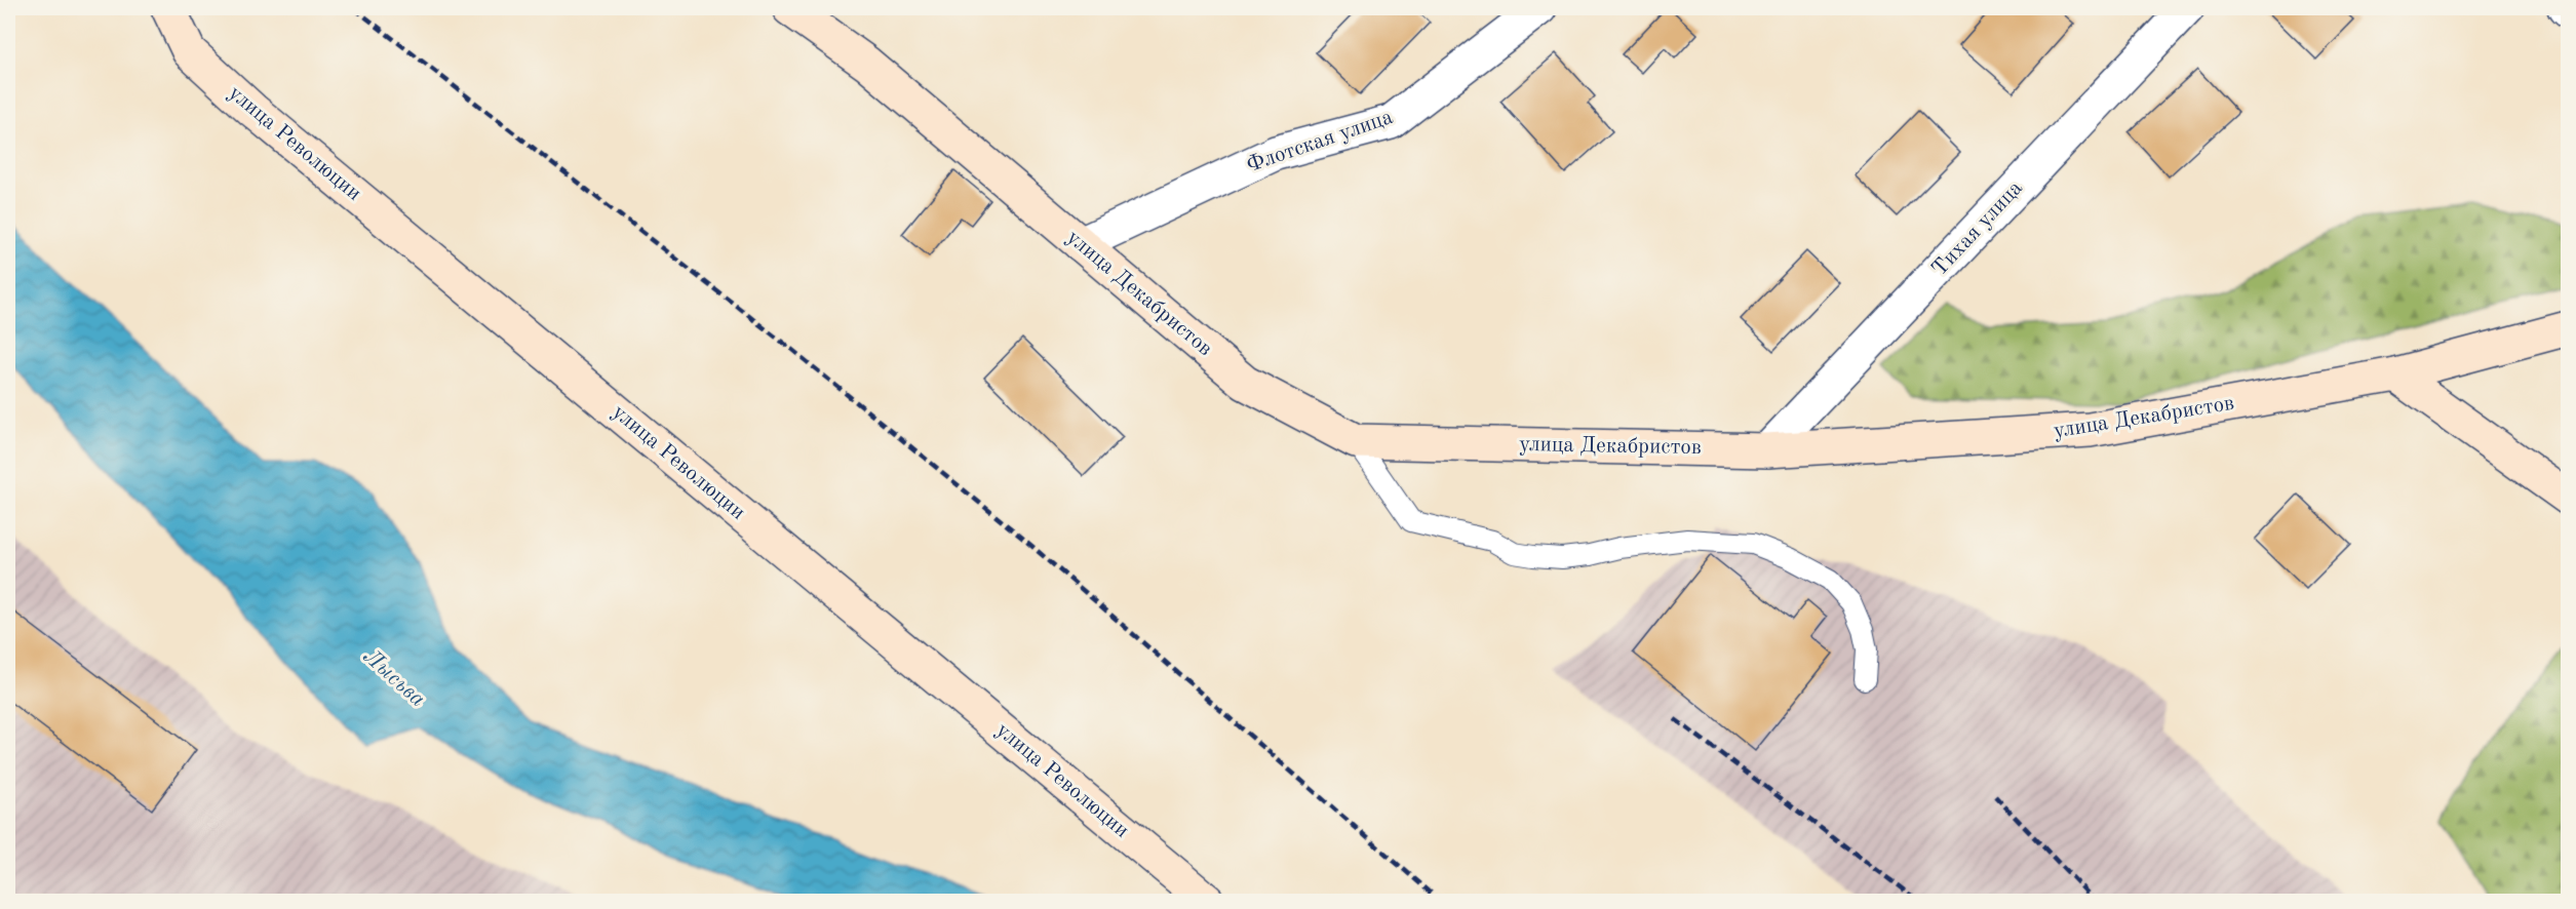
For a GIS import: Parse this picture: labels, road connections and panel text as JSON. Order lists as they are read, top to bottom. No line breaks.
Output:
{"streets":{"street":["Флотская улица","улица Революции","Тихая улица","улица Декабристов"]},"crossings":[["Флотская улица","улица Декабристов"],["Тихая улица","улица Декабристов"]],"water":["Лысьва"]}
